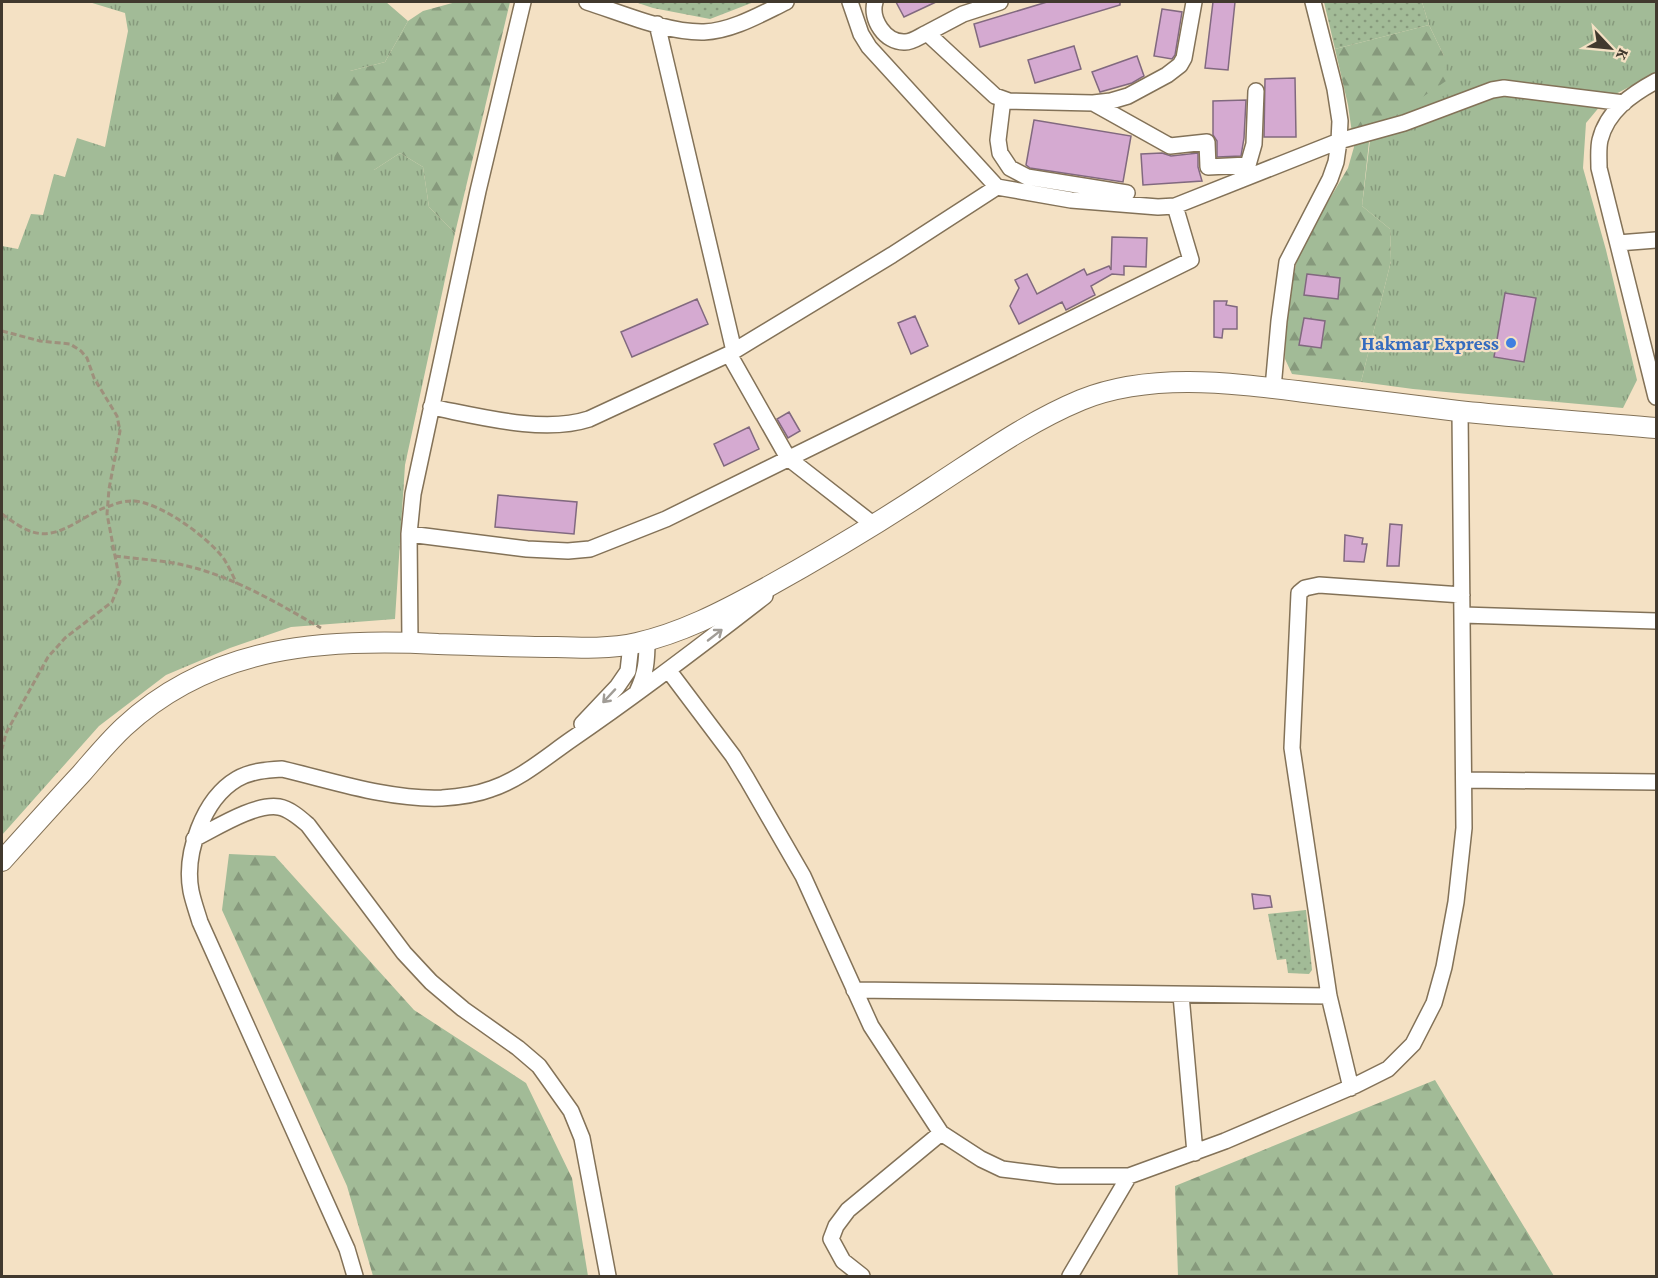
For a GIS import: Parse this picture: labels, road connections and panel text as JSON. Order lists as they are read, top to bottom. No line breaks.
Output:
{"places":["Hakmar Express"],"north":"bottom right"}
